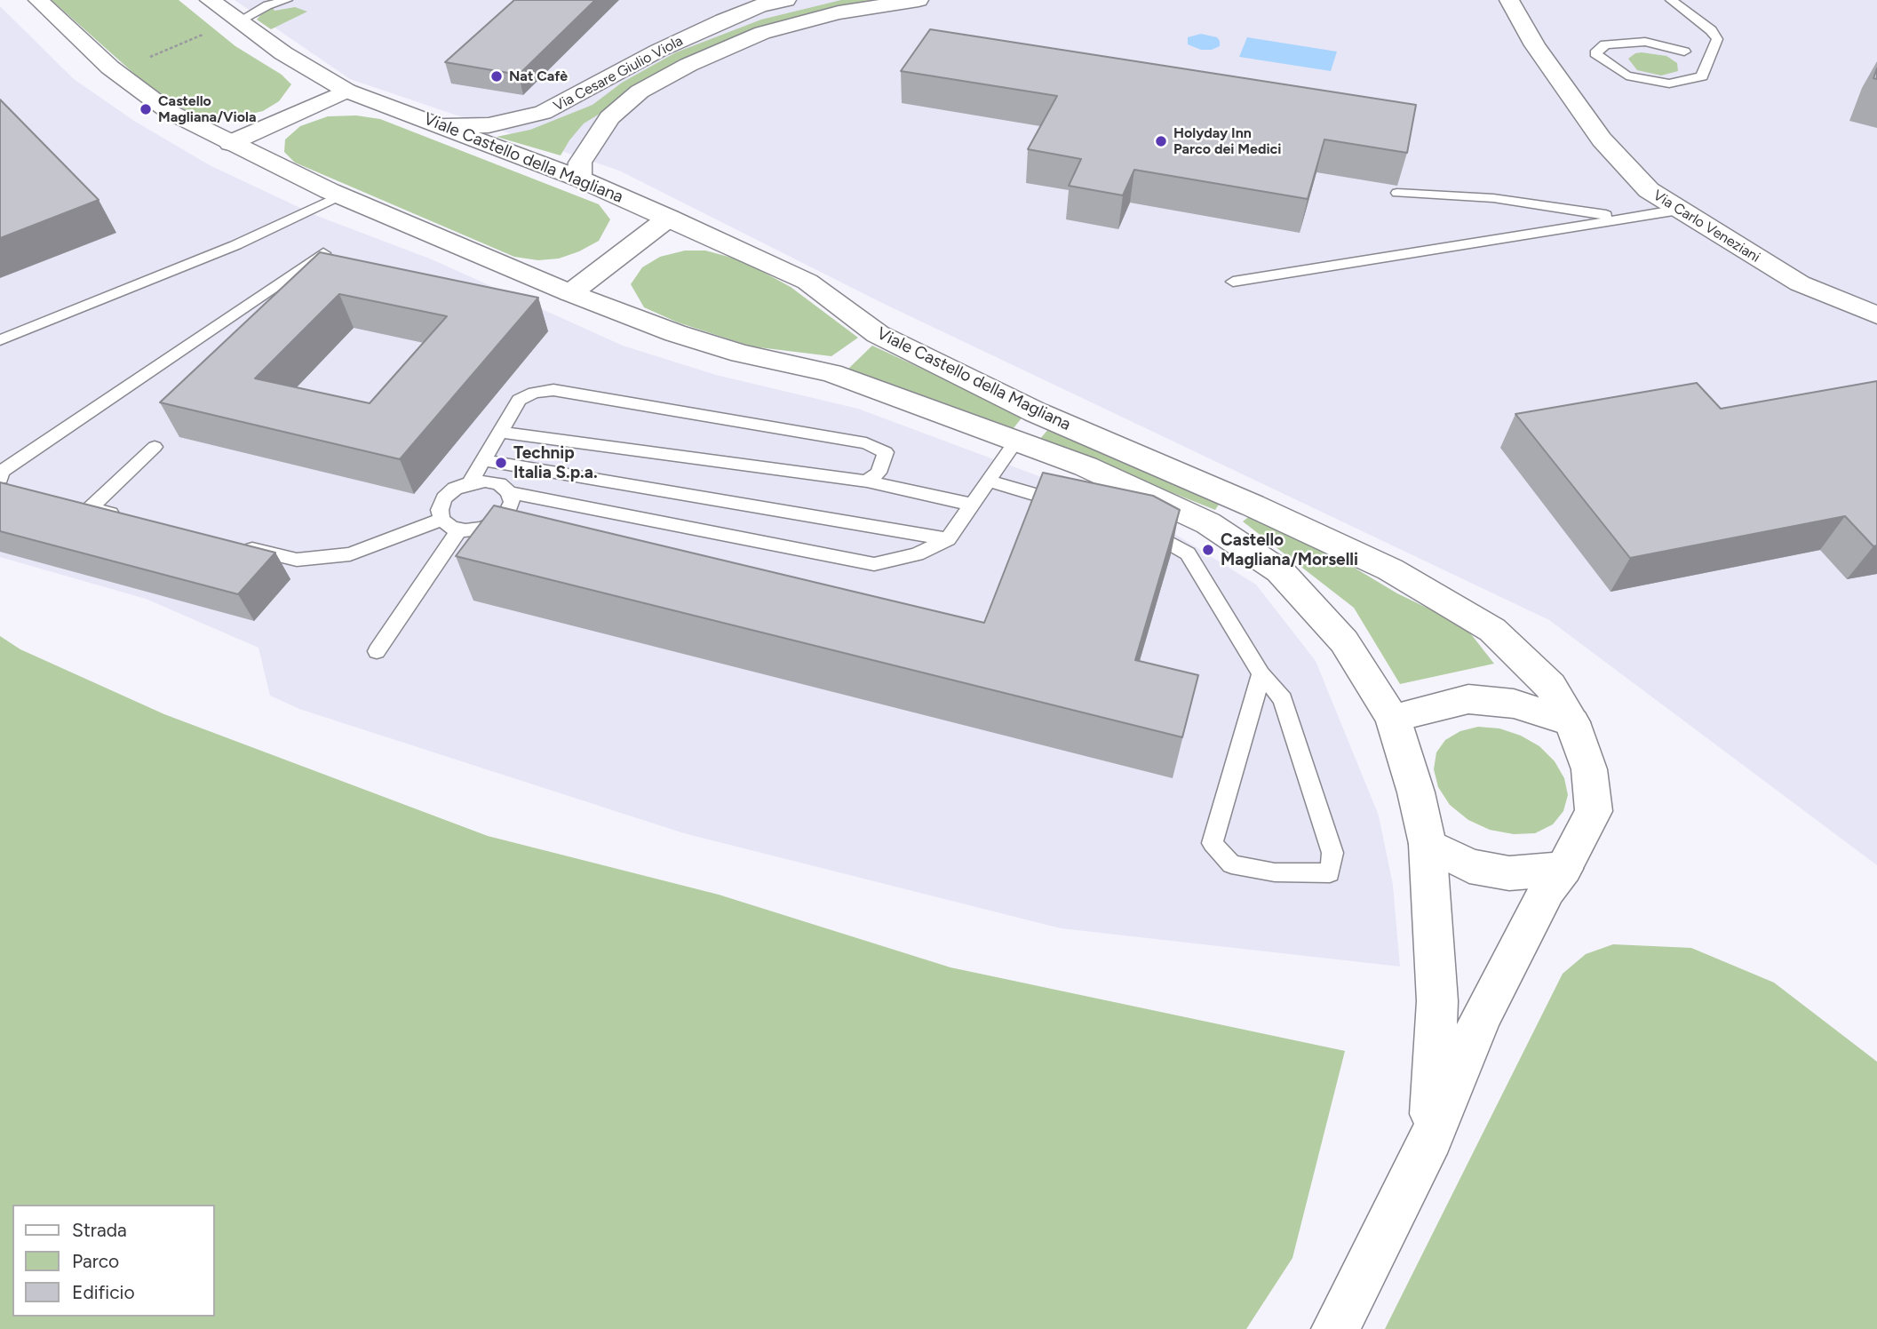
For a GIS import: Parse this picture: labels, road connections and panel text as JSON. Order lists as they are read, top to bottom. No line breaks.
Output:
{"streets":{"street":["Via Cesare Giulio Viola","Viale Castello della Magliana","Via Carlo Veneziani"]},"crossings":[["Via Cesare Giulio Viola","Viale Castello della Magliana"]],"places":["Nat Cafè","Castello Magliana/Viola","Holyday Inn Parco dei Medici","Technip Italia S.p.a.","Castello Magliana/Morselli"],"legend":["Strada","Parco","Edificio"]}
